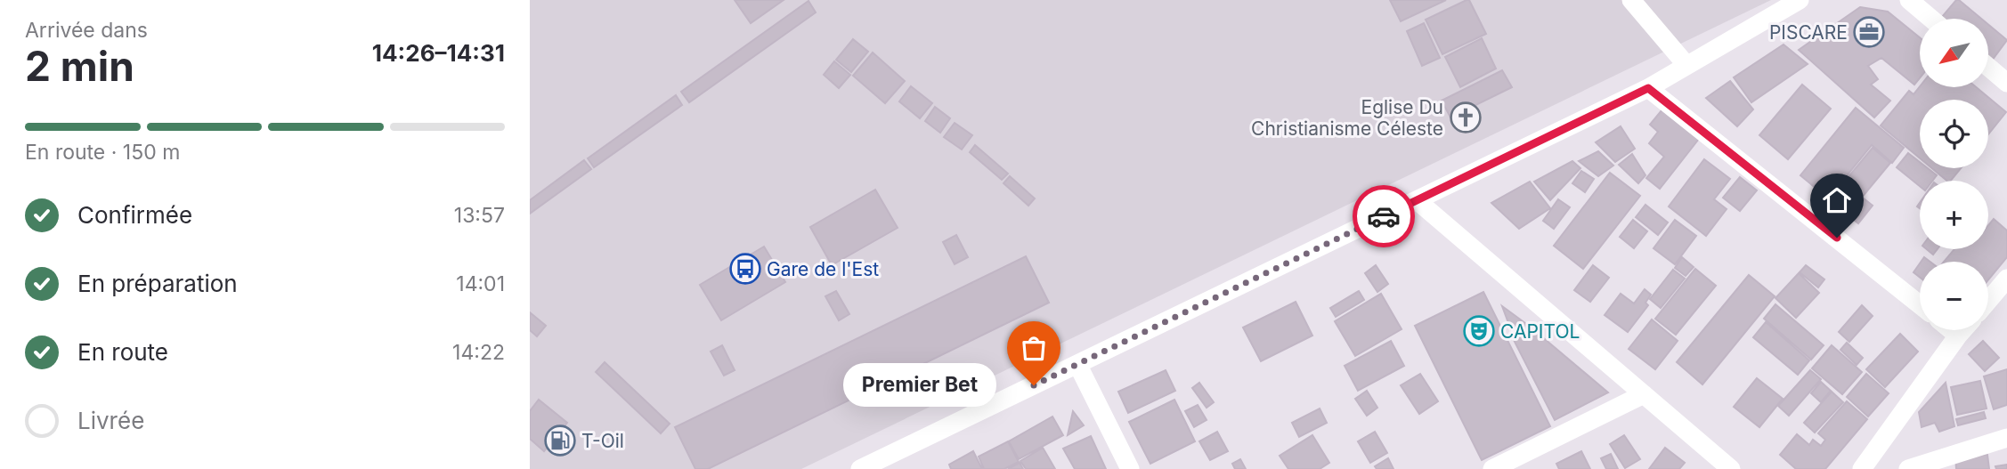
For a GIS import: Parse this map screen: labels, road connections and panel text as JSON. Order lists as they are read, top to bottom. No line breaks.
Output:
{"places":{"office":["PISCARE"],"church":["Eglise Du Christianisme Céleste"],"bus stop":["Gare de l'Est"],"theatre":["CAPITOL"],"other":["Premier Bet"],"fuel station":["T-Oil"]},"north":"bottom left","page":{"heading":["2 min","Arrivée dans","14:26–14:31"],"map_buttons":["+","−"],"bar":"En route · 150 m","list":[["Confirmée","13:57"],["En préparation","14:01"],["En route","14:22"],"Livrée"],"bubble":"Premier Bet"}}
